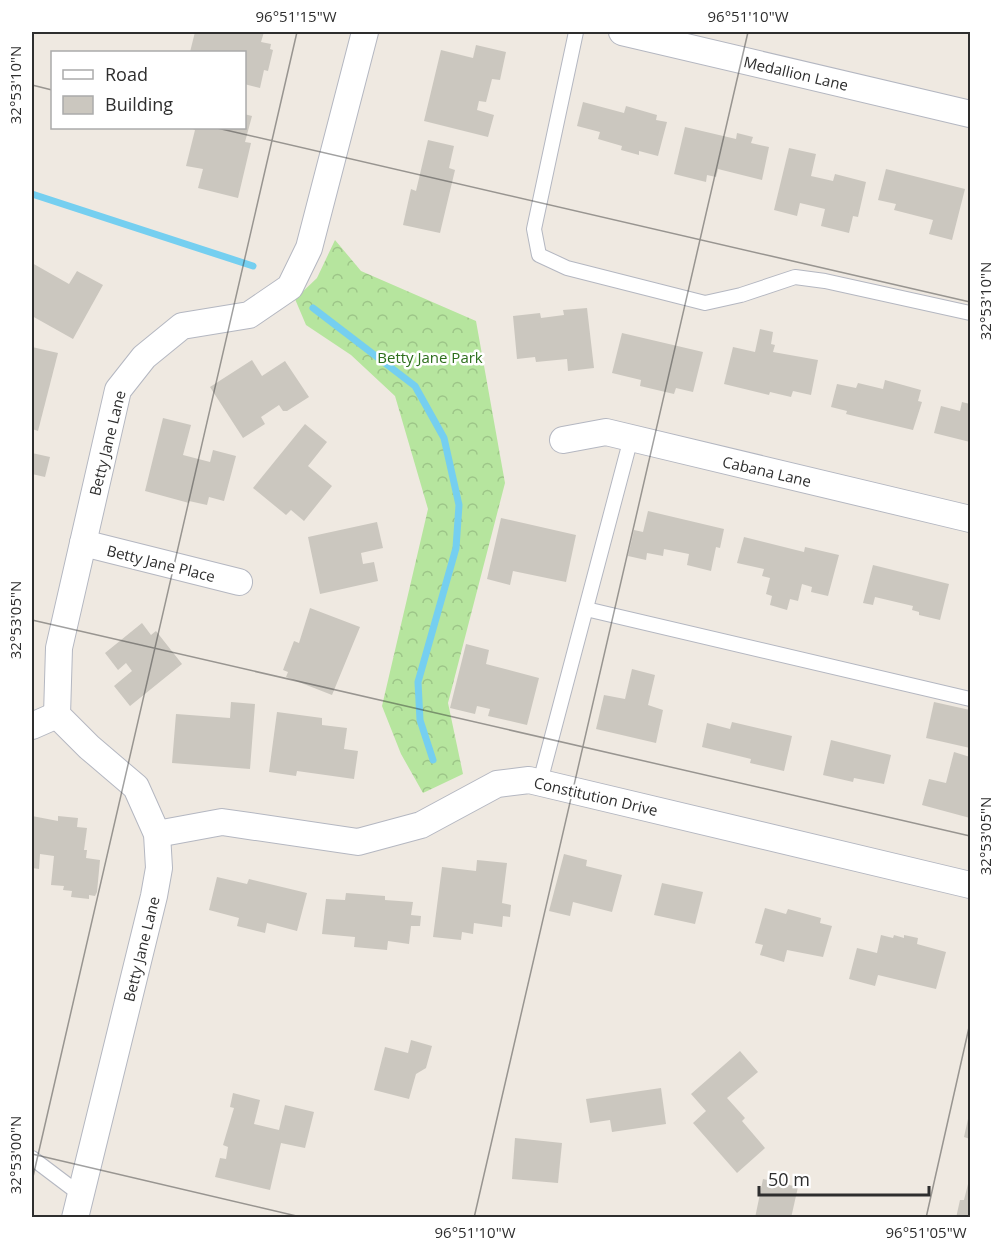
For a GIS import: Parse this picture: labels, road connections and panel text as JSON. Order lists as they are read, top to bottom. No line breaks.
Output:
{"streets":{"street":["Medallion Lane","Betty Jane Lane","Cabana Lane","Betty Jane Place","Constitution Drive"]},"crossings":[["Betty Jane Lane","Betty Jane Place"],["Betty Jane Lane","Constitution Drive"]],"parks":["Betty Jane Park"],"legend":["Road","Building"],"scale_bar":"50 m","coordinates":["96°51'15\"W","96°51'10\"W","32°53'10\"N","32°53'05\"N","32°53'00\"N","96°51'05\"W"]}
